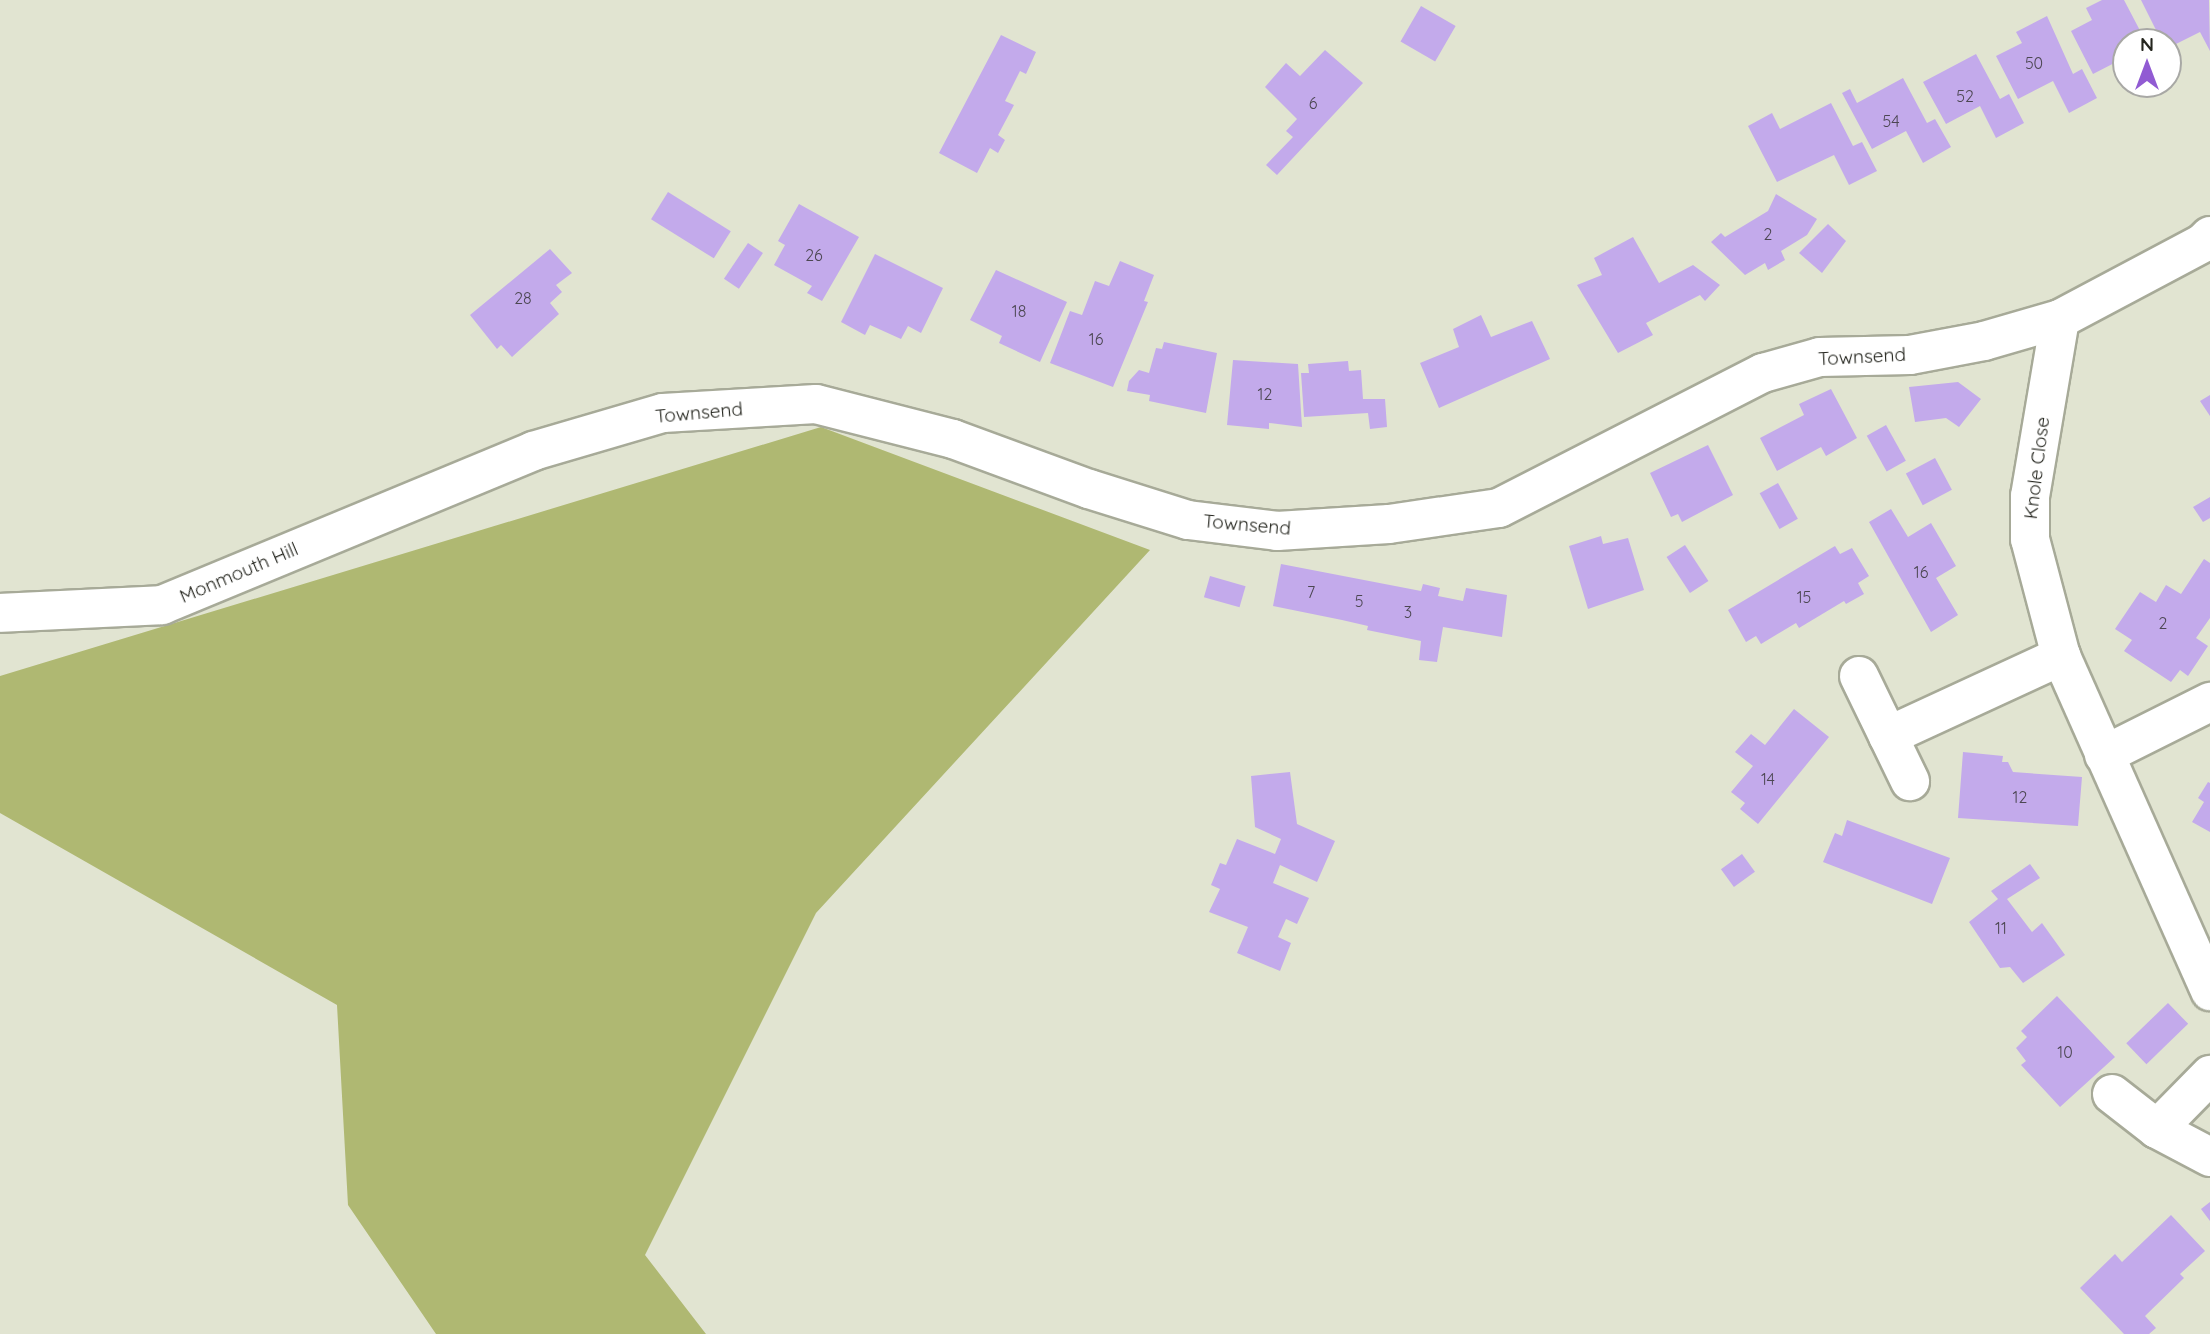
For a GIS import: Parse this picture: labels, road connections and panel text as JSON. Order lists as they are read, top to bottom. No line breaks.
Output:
{"streets":{"street":["Townsend","Knole Close","Monmouth Hill"]},"crossings":[["Townsend","Knole Close"],["Townsend","Monmouth Hill"]],"house_numbers":["50","52","6","54","2","26","28","18","16","12","16","7","15","5","3","2","14","12","11","10"],"north":"top"}
